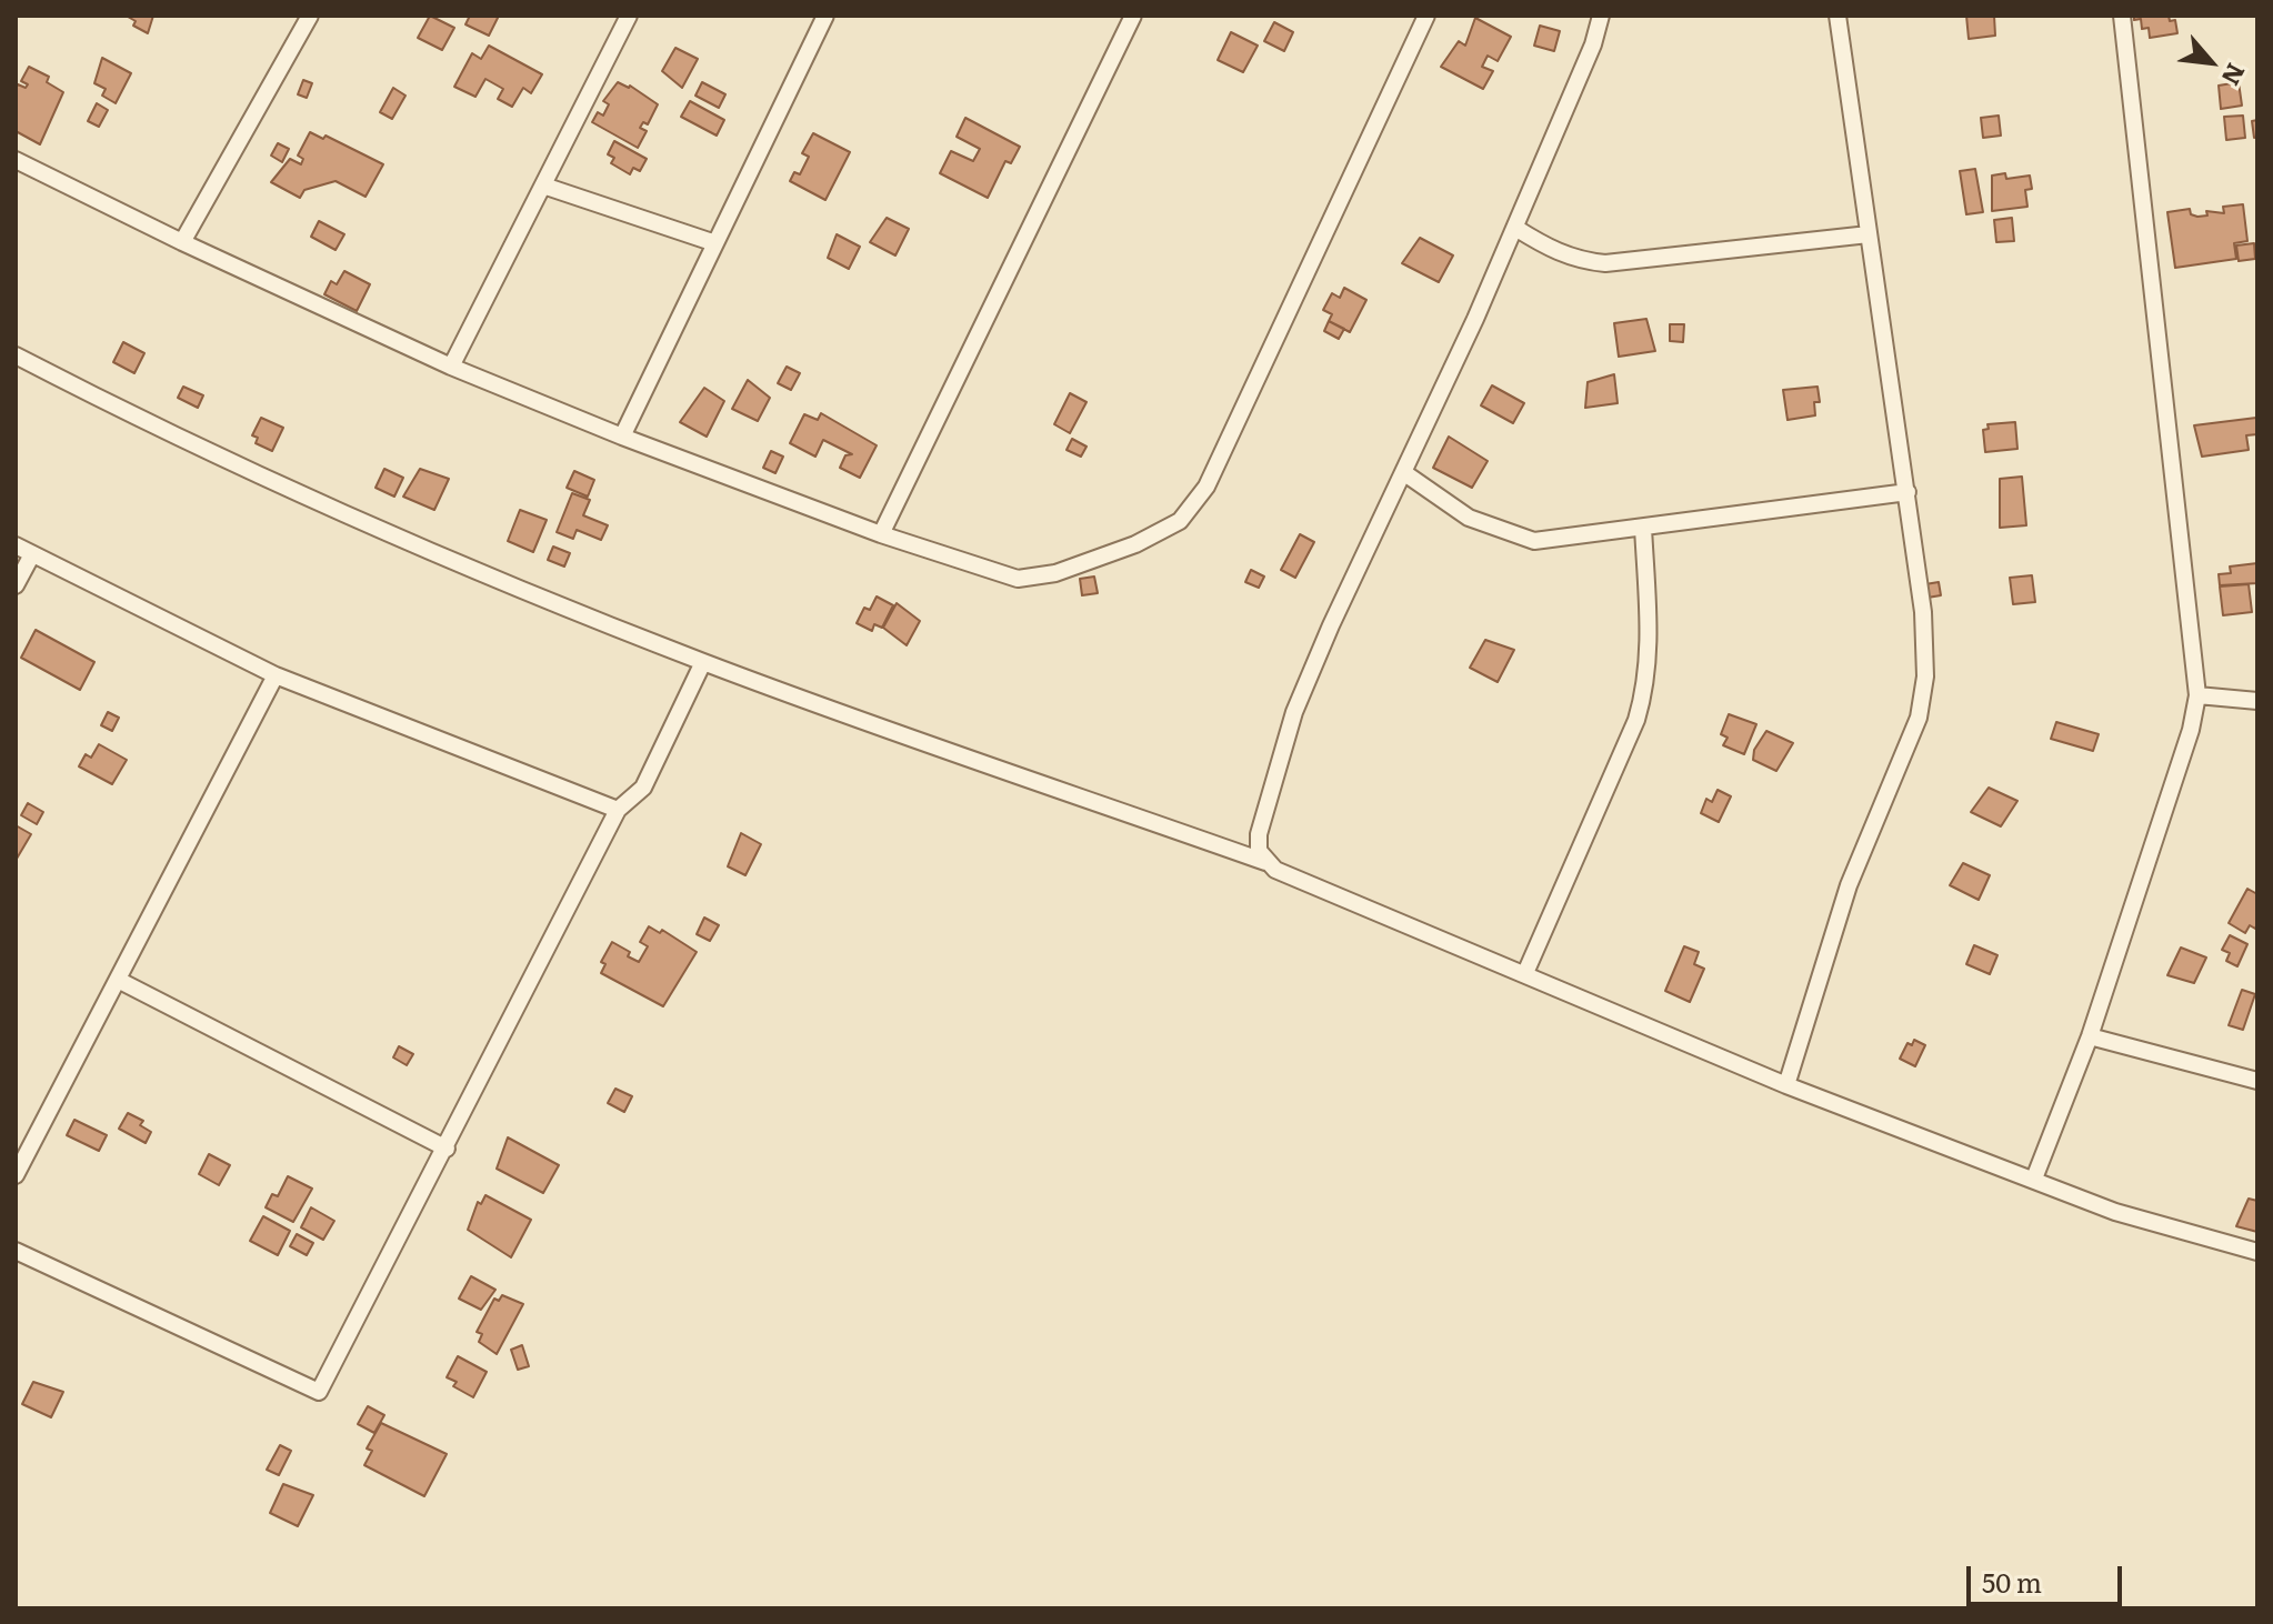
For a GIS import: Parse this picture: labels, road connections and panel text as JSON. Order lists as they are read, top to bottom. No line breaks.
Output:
{"scale_bar":"50 m","north":"bottom right"}
